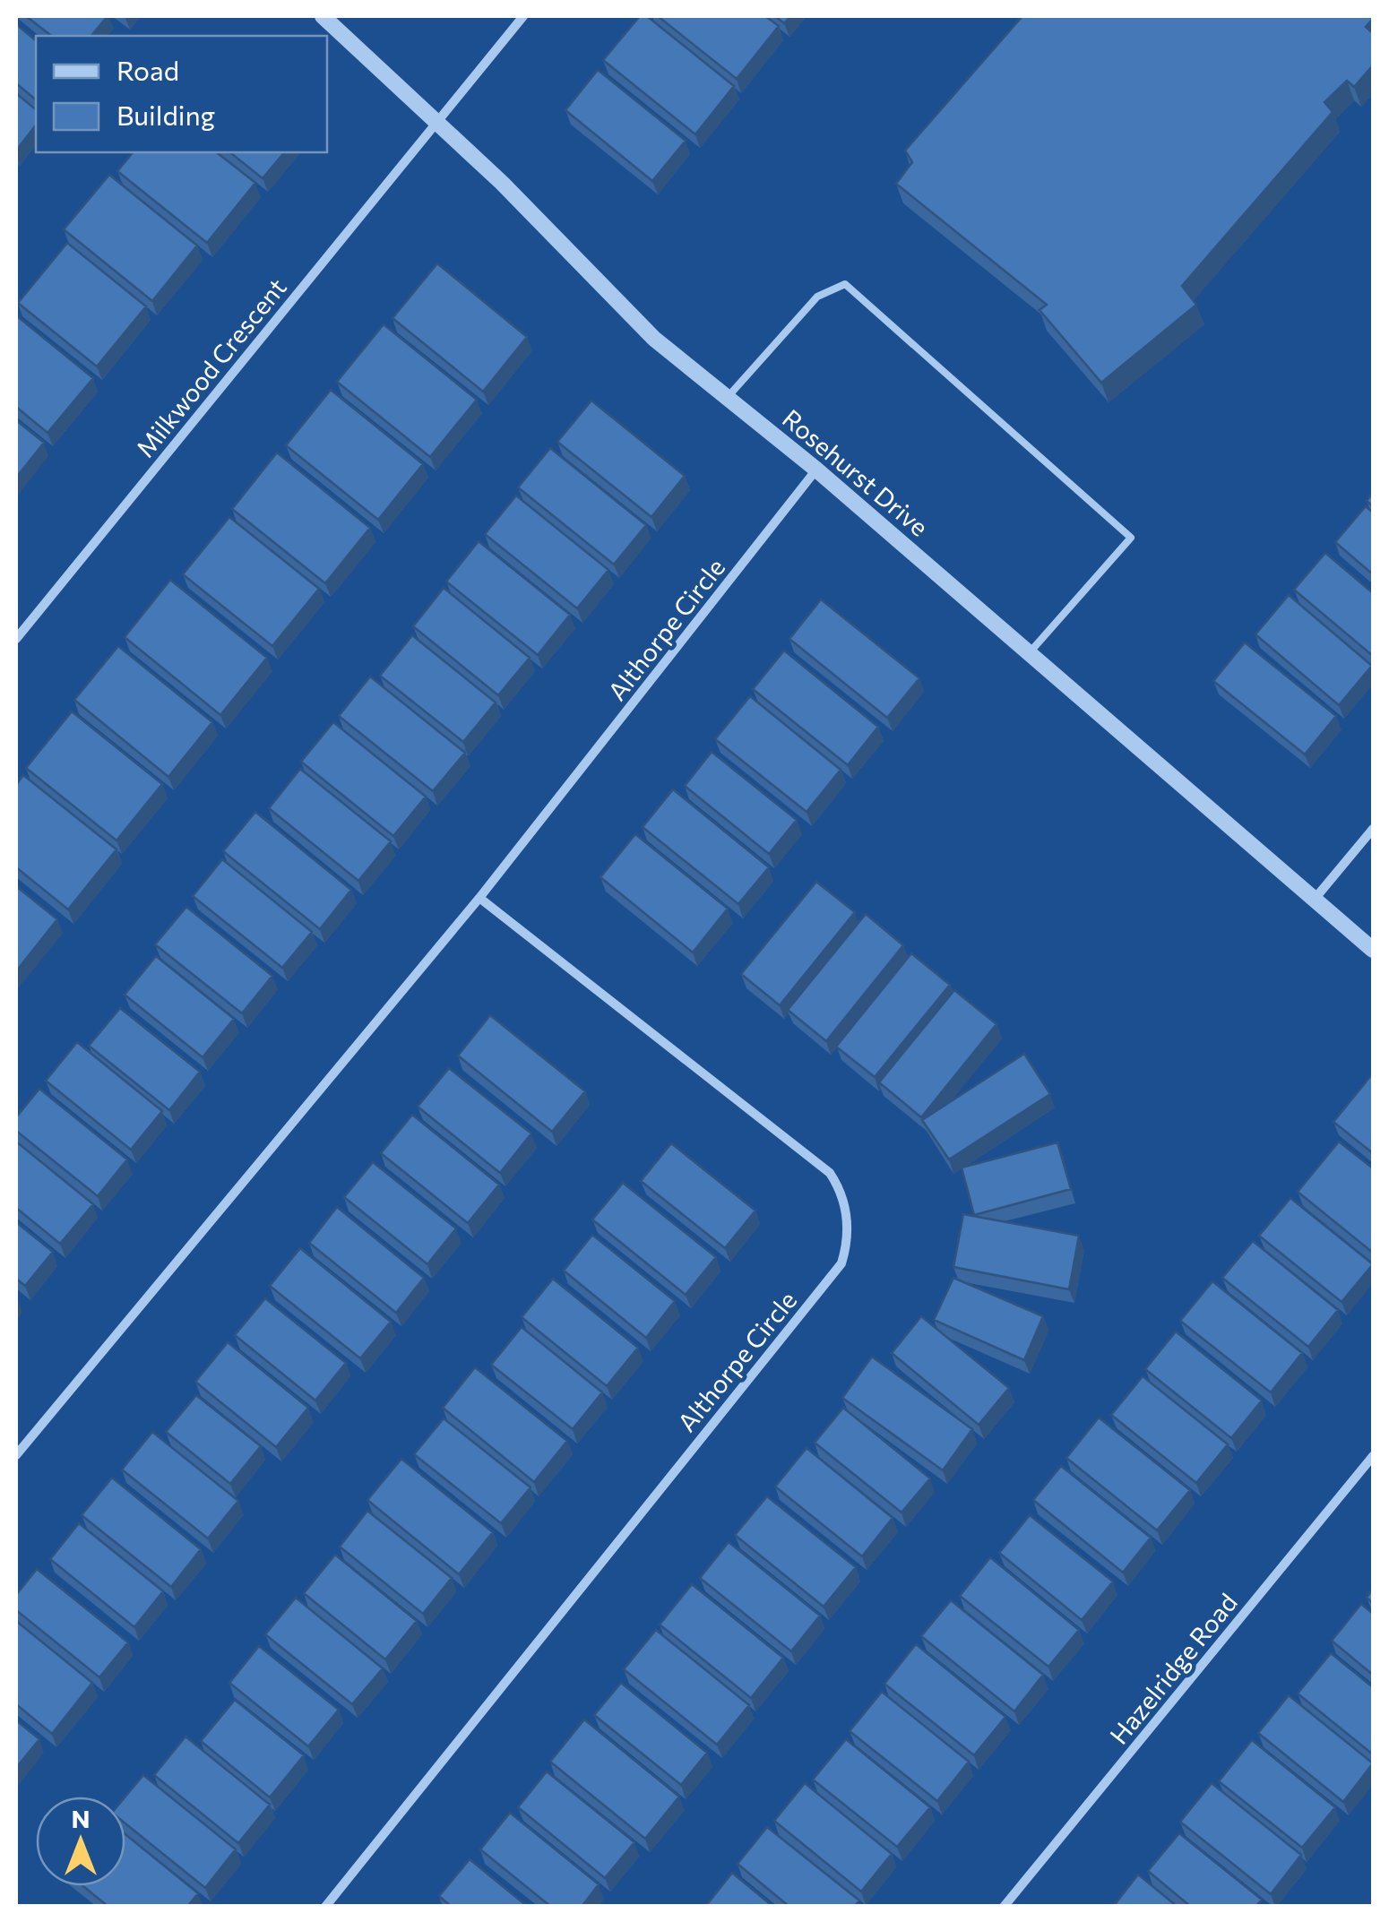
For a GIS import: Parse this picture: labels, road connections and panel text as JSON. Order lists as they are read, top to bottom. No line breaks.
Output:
{"streets":{"street":["Milkwood Crescent","Rosehurst Drive","Althorpe Circle","Hazelridge Road"]},"crossings":[["Milkwood Crescent","Rosehurst Drive"],["Rosehurst Drive","Althorpe Circle"]],"legend":["Road","Building"],"north":"top"}
